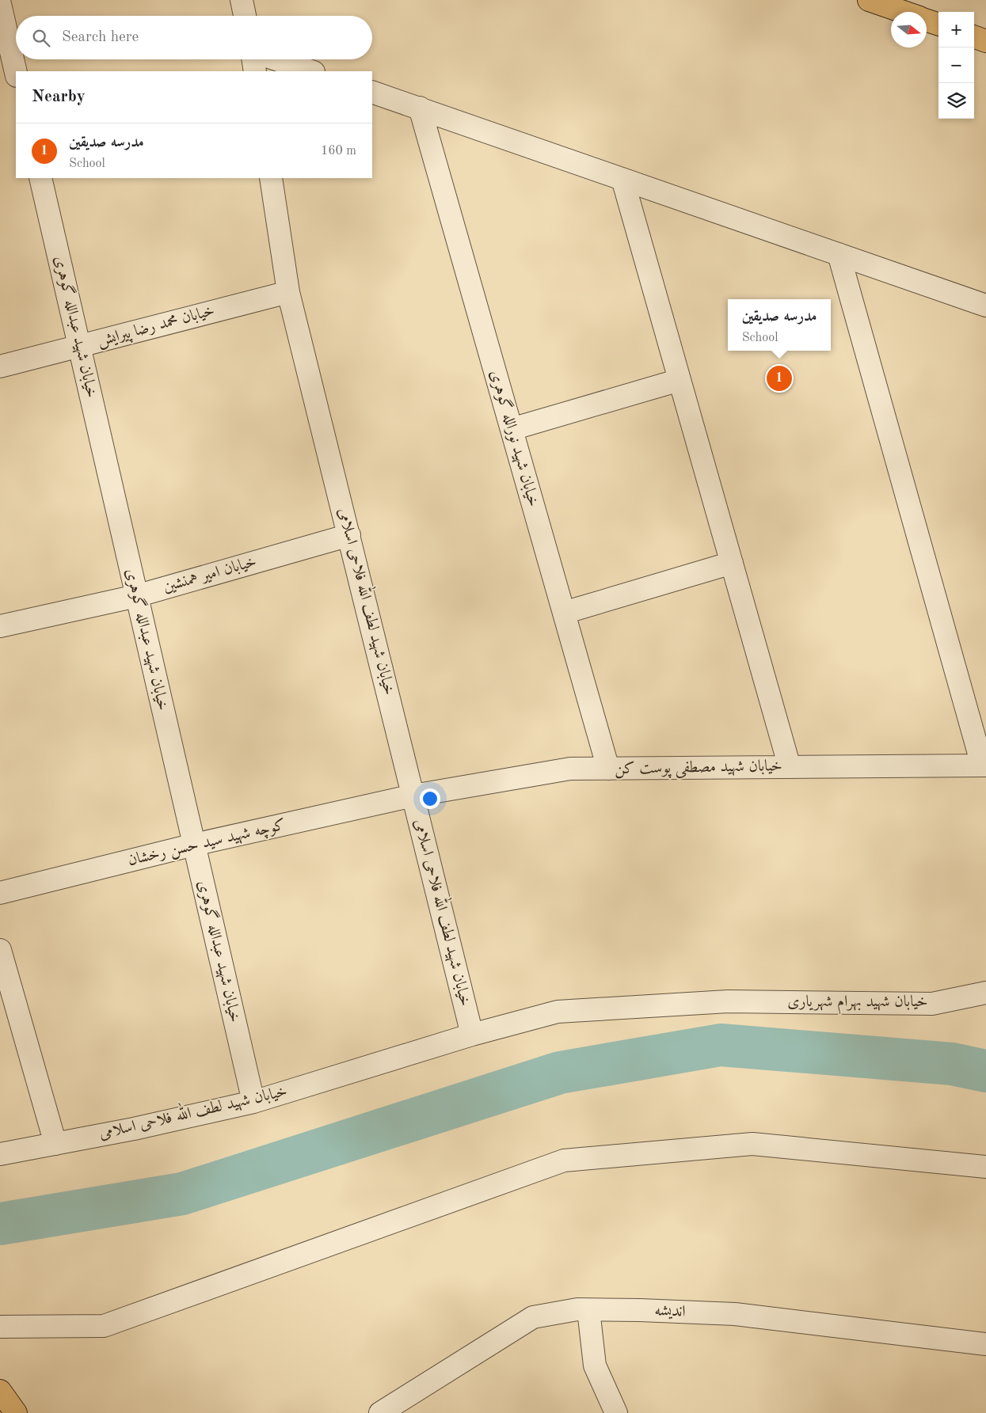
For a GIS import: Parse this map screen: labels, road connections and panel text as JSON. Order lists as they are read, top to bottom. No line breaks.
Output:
{"streets":{"street":["خیابان محمد رضا پیرایش","خیابان شهید عبدالله گوهری","خیابان شهید نورالله گوهری","خیابان امیر همنشین","خیابان شهید لطف الله فلاحی اسلامی","خیابان شهید مصطفی پوست کن","کوچه شهید سید حسن رخشان","خیابان شهید بهرام شهریاری","اندیشه"]},"crossings":[["خیابان محمد رضا پیرایش","خیابان شهید عبدالله گوهری"],["خیابان محمد رضا پیرایش","خیابان شهید لطف الله فلاحی اسلامی"],["خیابان شهید عبدالله گوهری","خیابان امیر همنشین"],["خیابان شهید عبدالله گوهری","خیابان شهید لطف الله فلاحی اسلامی"],["خیابان شهید عبدالله گوهری","کوچه شهید سید حسن رخشان"],["خیابان شهید نورالله گوهری","خیابان شهید مصطفی پوست کن"],["خیابان امیر همنشین","خیابان شهید لطف الله فلاحی اسلامی"],["خیابان شهید لطف الله فلاحی اسلامی","خیابان شهید مصطفی پوست کن"],["خیابان شهید لطف الله فلاحی اسلامی","کوچه شهید سید حسن رخشان"],["خیابان شهید لطف الله فلاحی اسلامی","خیابان شهید بهرام شهریاری"],["خیابان شهید مصطفی پوست کن","کوچه شهید سید حسن رخشان"]],"north":"right","page":{"map_buttons":["+","−"],"search":"Search here","heading":"Nearby","list":[{"mark":"1","name":"مدرسه صدیقین","note":"School","value":"160 m"}],"popup":["مدرسه صدیقین","School"],"pins":"1"}}
